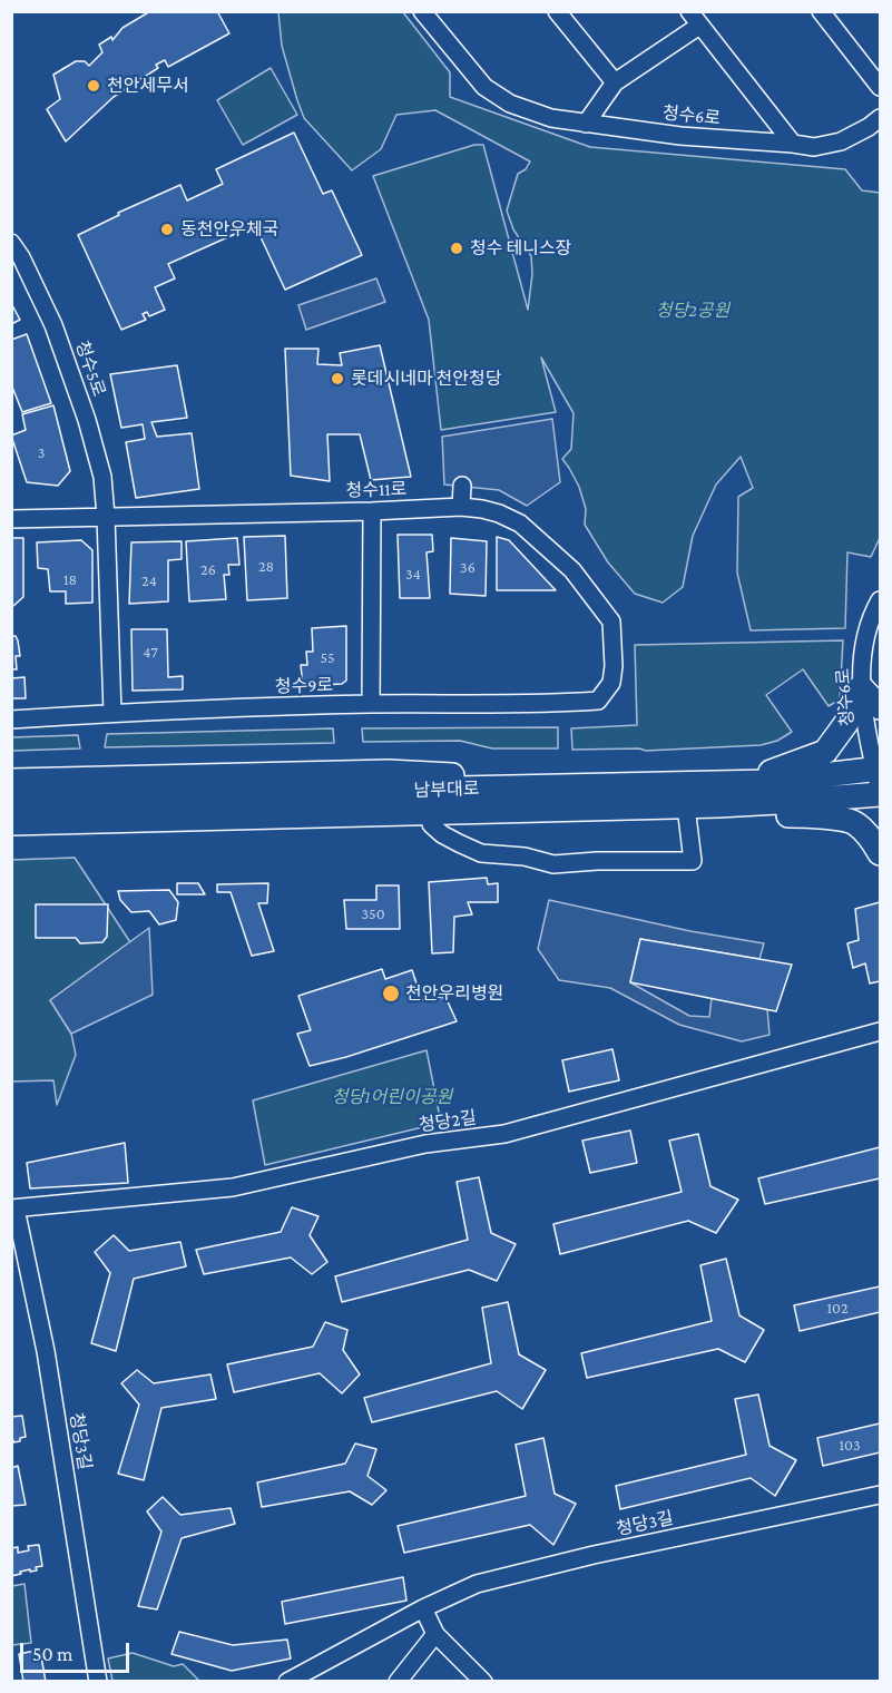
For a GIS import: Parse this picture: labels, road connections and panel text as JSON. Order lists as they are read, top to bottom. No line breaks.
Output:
{"streets":{"highway":["남부대로"],"street":["청수6로","청수5로","청수11로","청수9로","청당2길","청당3길"]},"crossings":[["청수6로","남부대로"],["청수5로","청수11로"],["청수5로","청수9로"],["청수11로","청수9로"],["청당2길","청당3길"]],"parks":["청당2공원","청당1어린이공원"],"places":["천안세무서","동천안우체국","청수 테니스장","롯데시네마 천안청당","천안우리병원"],"house_numbers":["3","28","36","26","34","18","24","47","55","350","102","103"],"scale_bar":"50 m"}
